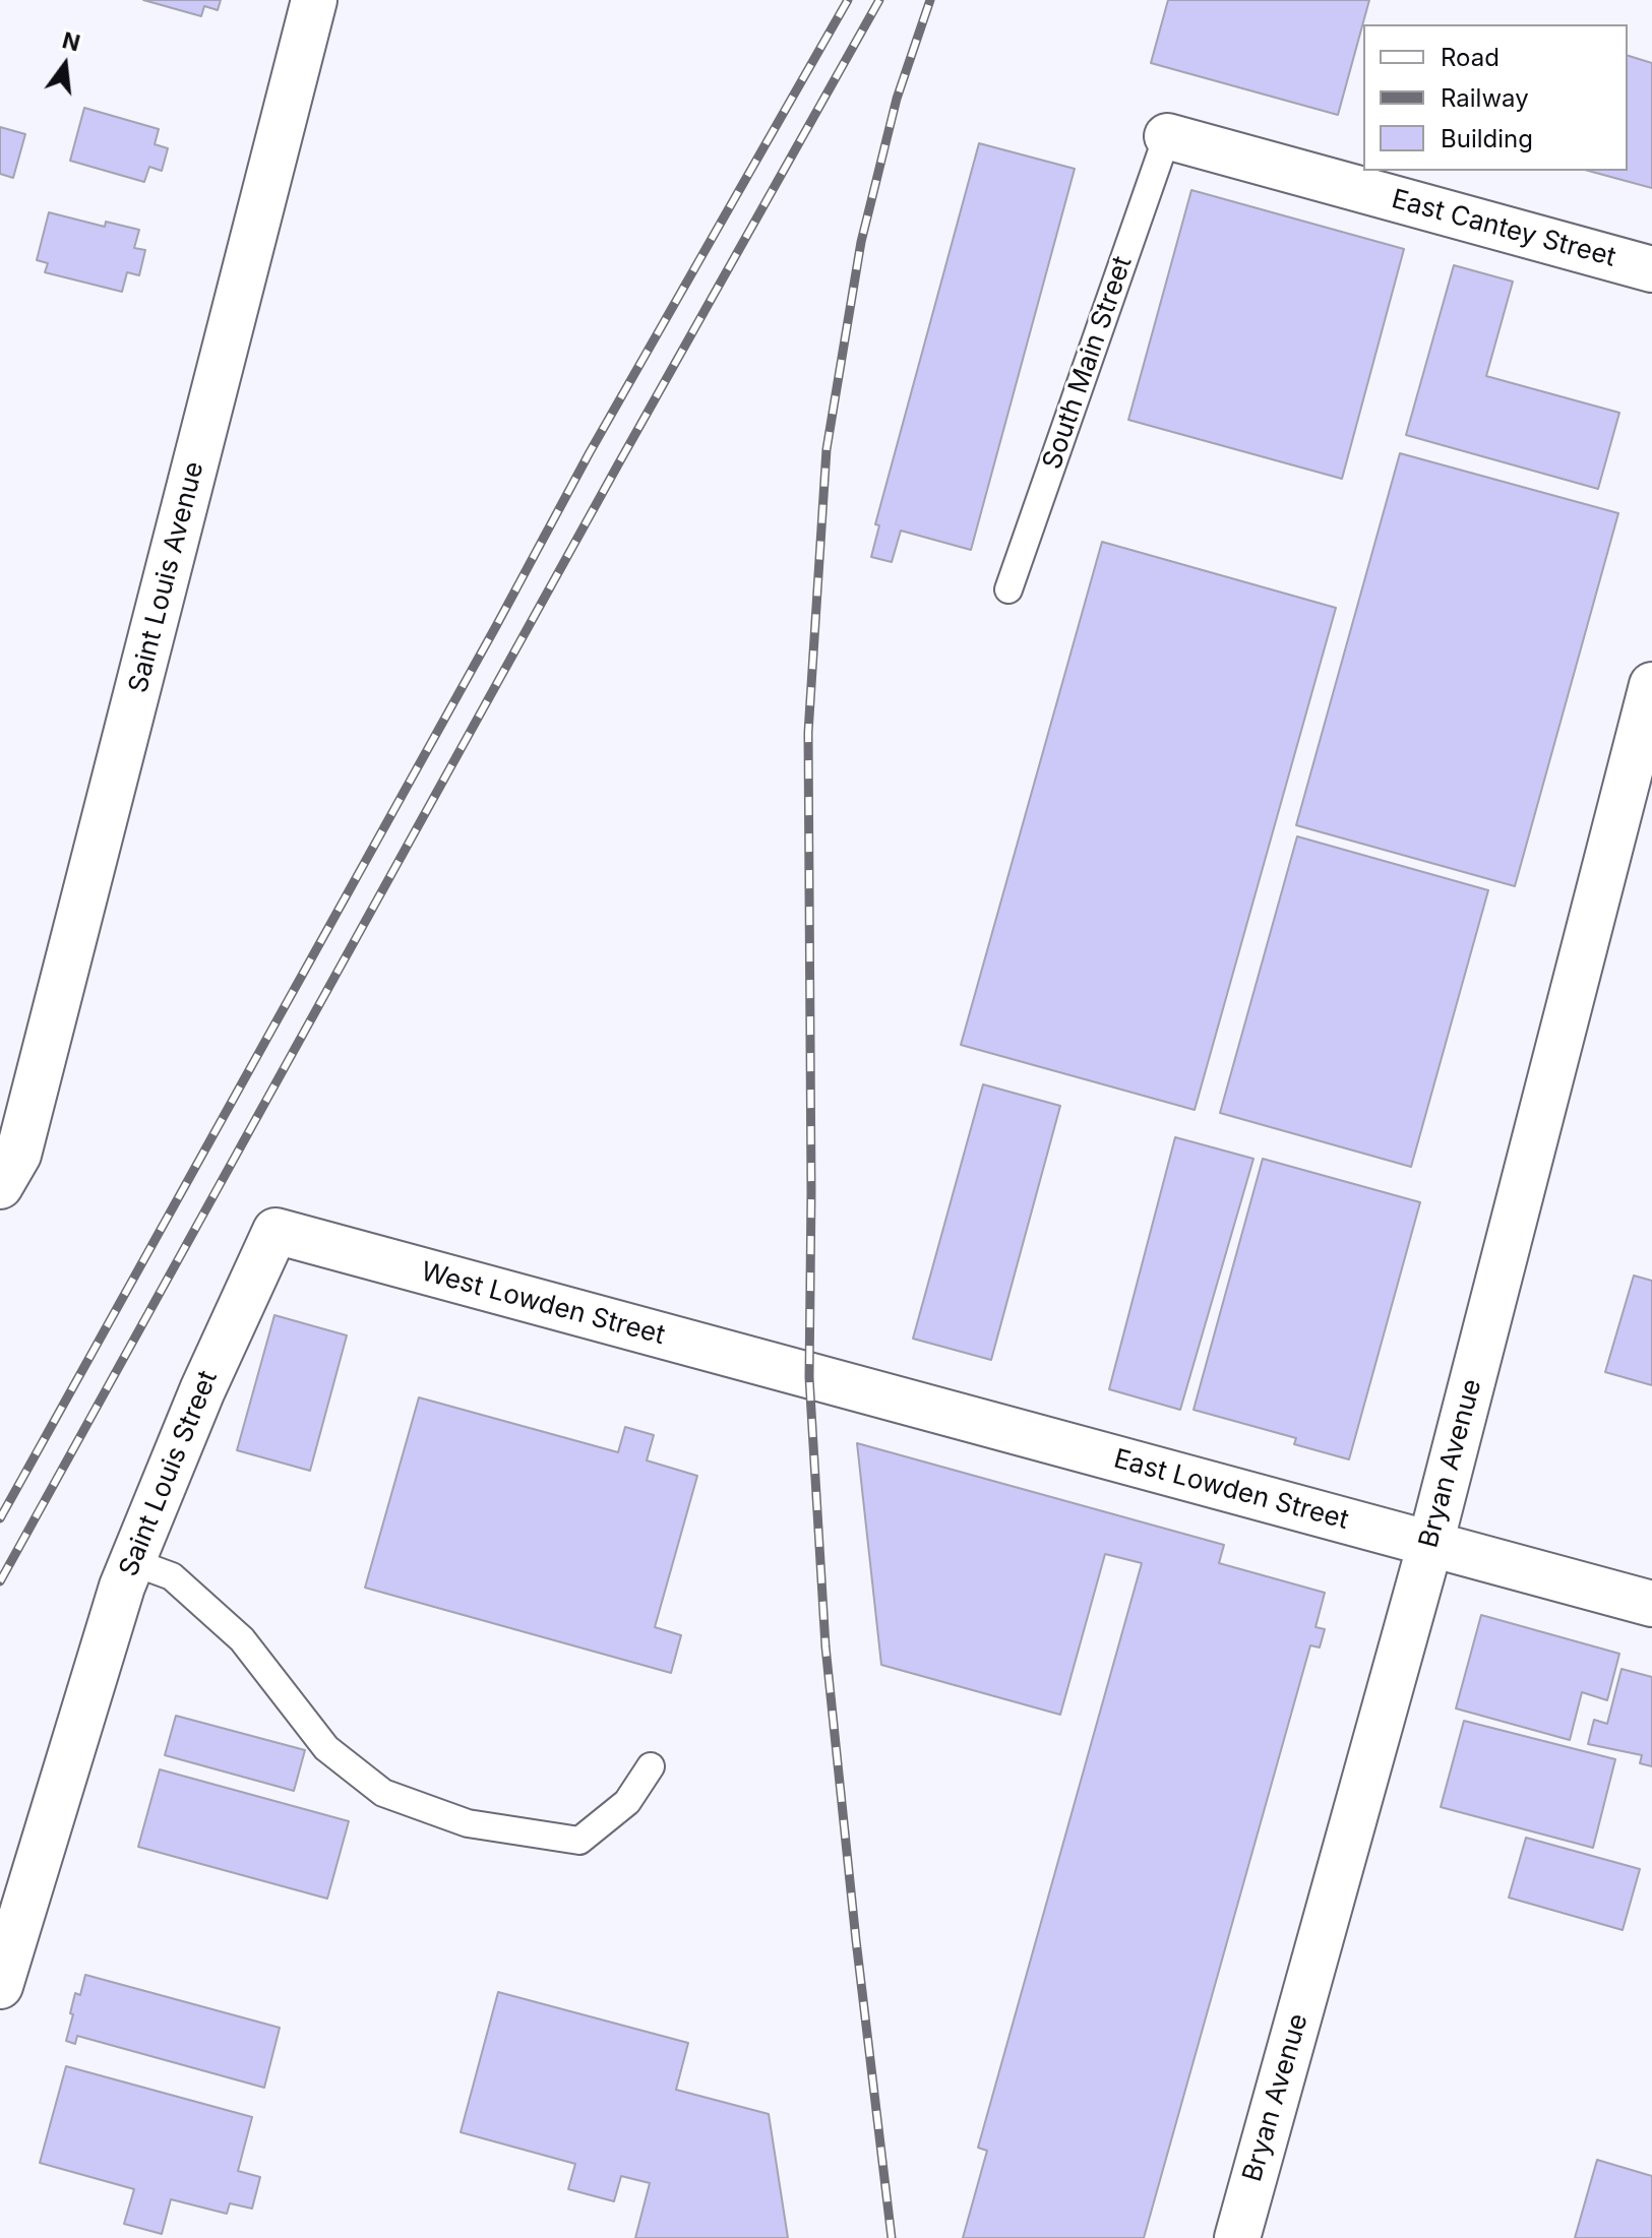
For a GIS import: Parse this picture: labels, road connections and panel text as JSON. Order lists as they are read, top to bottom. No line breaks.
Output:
{"streets":{"street":["East Cantey Street","Saint Louis Avenue","West Lowden Street","Bryan Avenue","Saint Louis Street","East Lowden Street"],"lane":["South Main Street"]},"crossings":[["East Cantey Street","South Main Street"],["West Lowden Street","Saint Louis Street"],["West Lowden Street","East Lowden Street"],["Bryan Avenue","East Lowden Street"]],"legend":["Road","Railway","Building"],"north":"top"}
